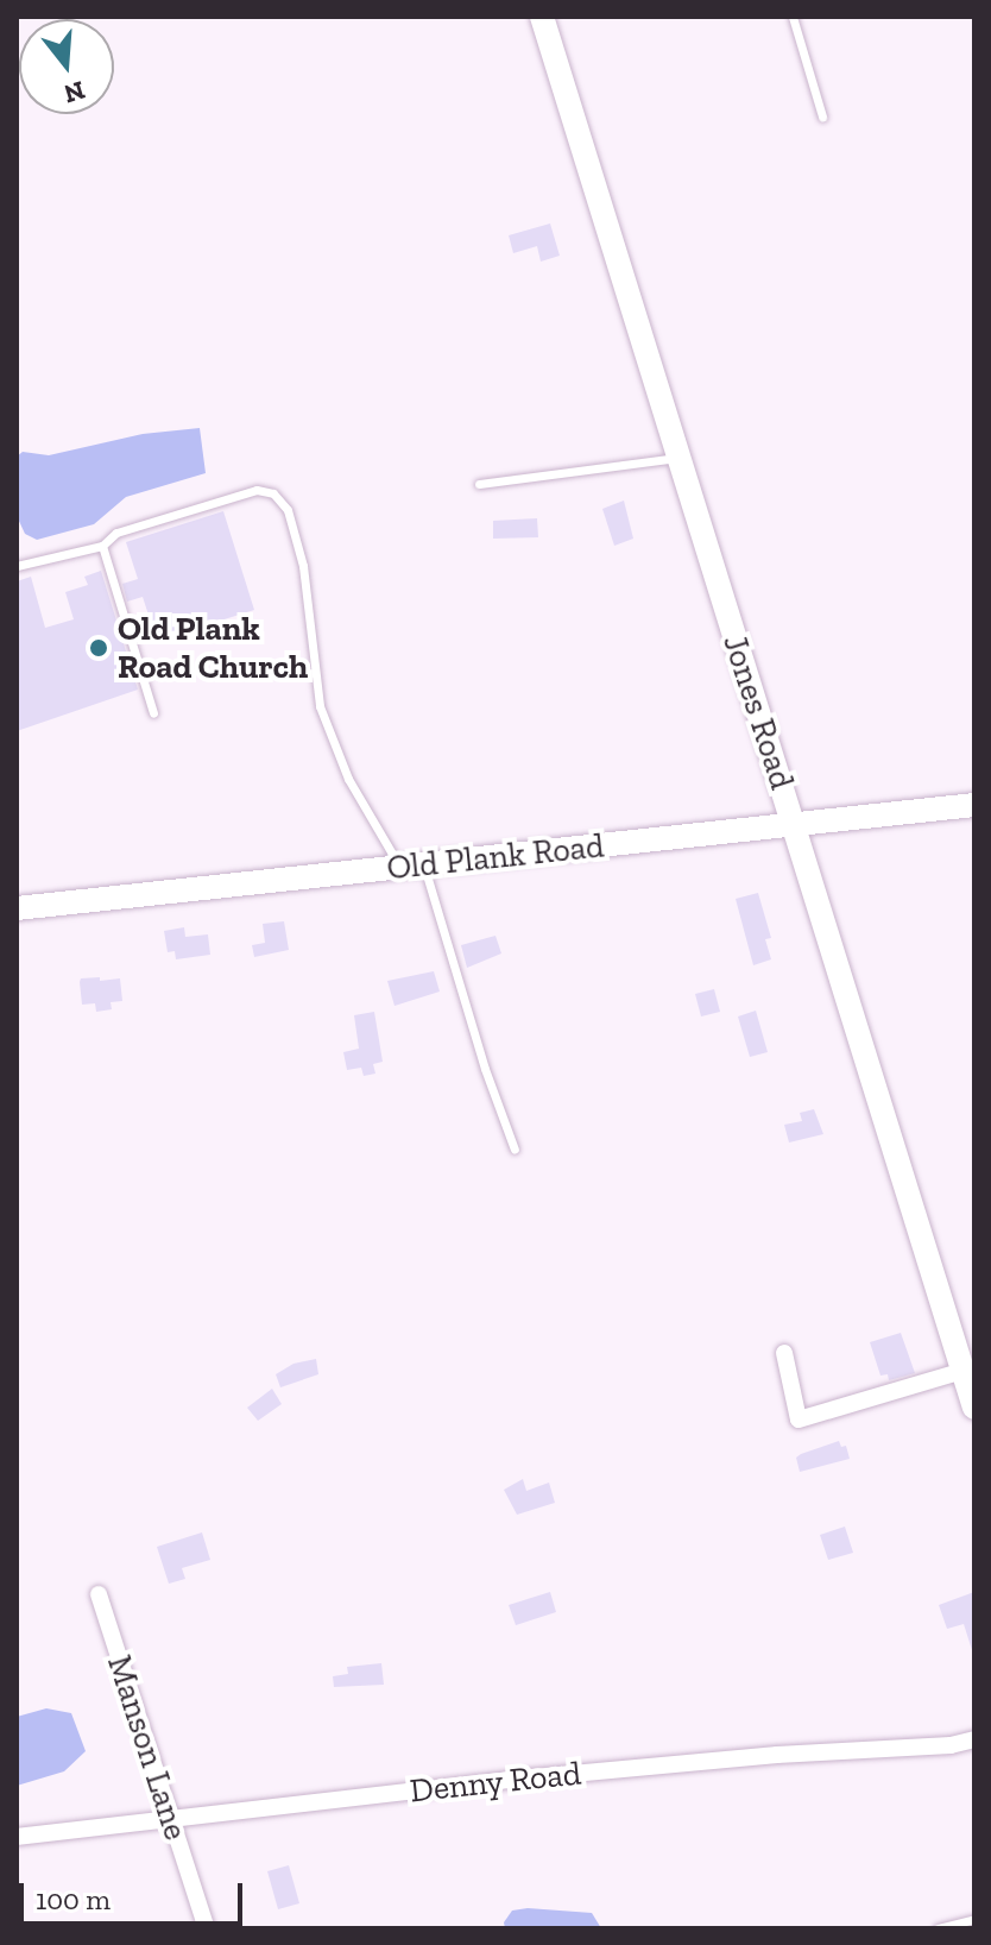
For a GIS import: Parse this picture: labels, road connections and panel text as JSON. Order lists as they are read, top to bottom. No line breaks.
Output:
{"streets":{"street":["Jones Road","Old Plank Road","Manson Lane","Denny Road"]},"crossings":[["Jones Road","Old Plank Road"],["Manson Lane","Denny Road"]],"places":["Old Plank Road Church"],"scale_bar":"100 m","north":"bottom"}
